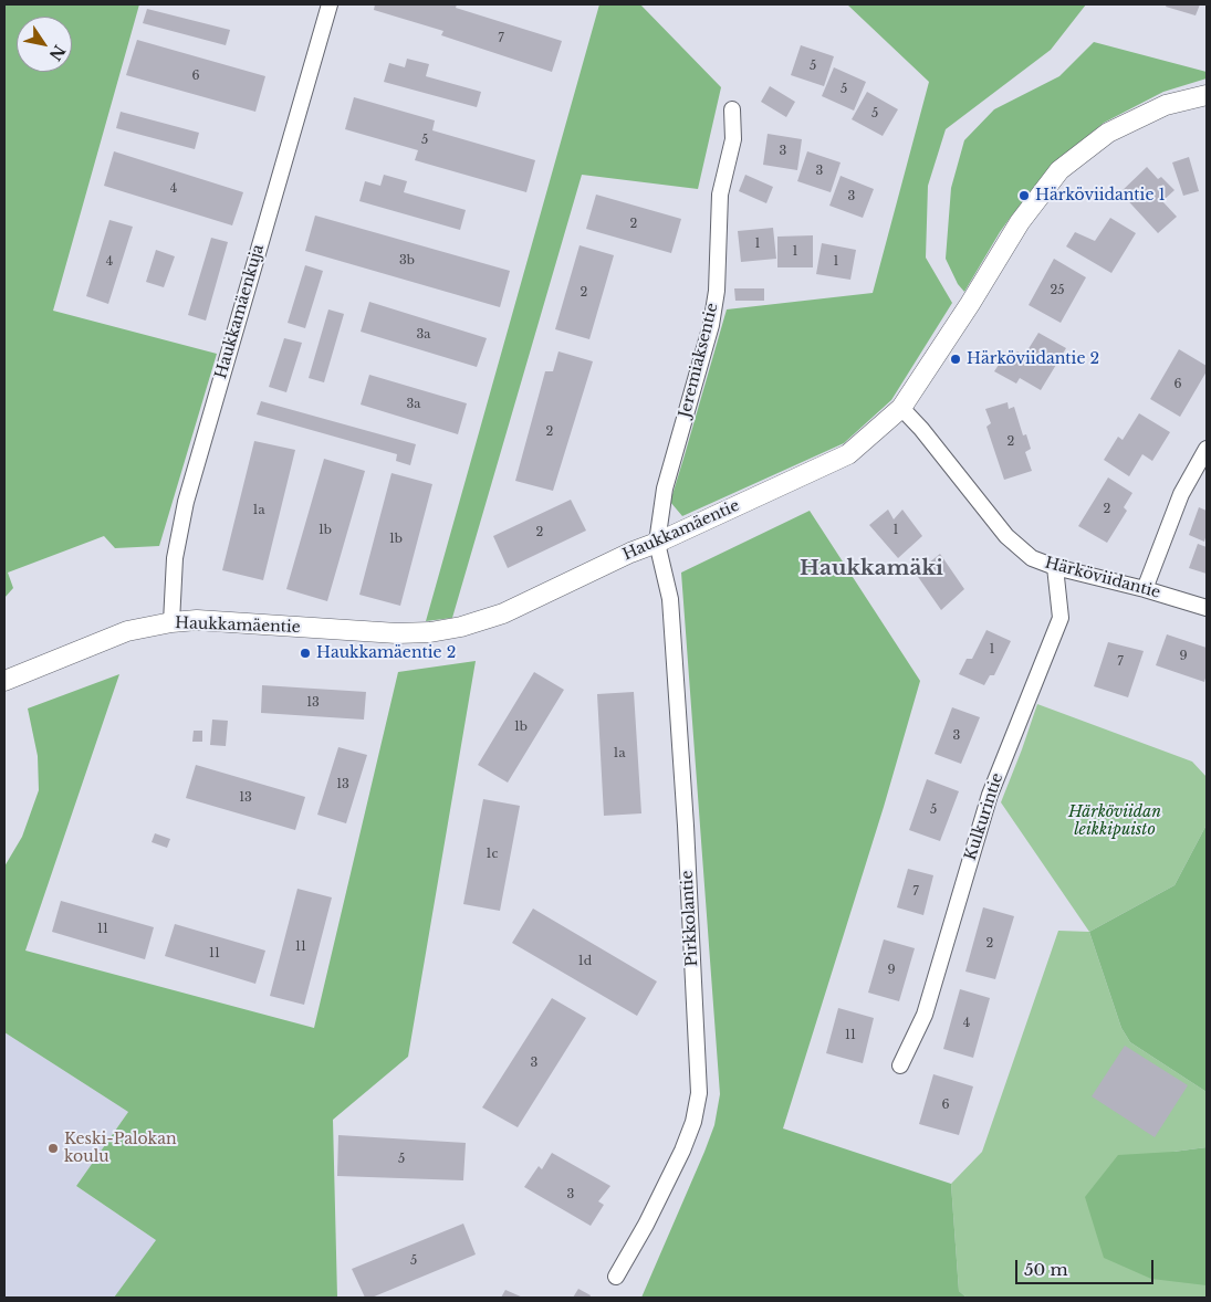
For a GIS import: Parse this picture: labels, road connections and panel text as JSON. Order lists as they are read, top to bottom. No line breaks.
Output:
{"streets":{"street":["Haukkamäenkuja","Jeremiaksentie","Haukkamäentie","Härköviidantie","Kulkurintie","Pirkkolantie"]},"crossings":[["Haukkamäenkuja","Haukkamäentie"],["Jeremiaksentie","Haukkamäentie"],["Jeremiaksentie","Pirkkolantie"],["Haukkamäentie","Härköviidantie"],["Haukkamäentie","Pirkkolantie"],["Härköviidantie","Kulkurintie"]],"districts":["Haukkamäki"],"parks":["Härköviidan leikkipuisto"],"places":["Härköviidantie 1","Härköviidantie 2","Haukkamäentie 2","Keski-Palokan koulu"],"house_numbers":["7","5","6","5","5","5","3","3","4","3","2","1","1","3b","4","1","25","2","3a","6","3a","2","2","2","1a","1b","1","2","1b","1","9","7","13","1b","3","1a","13","13","5","1c","7","11","2","11","11","1d","9","4","11","3","6","5","3","5"],"scale_bar":"50 m","north":"bottom right"}
